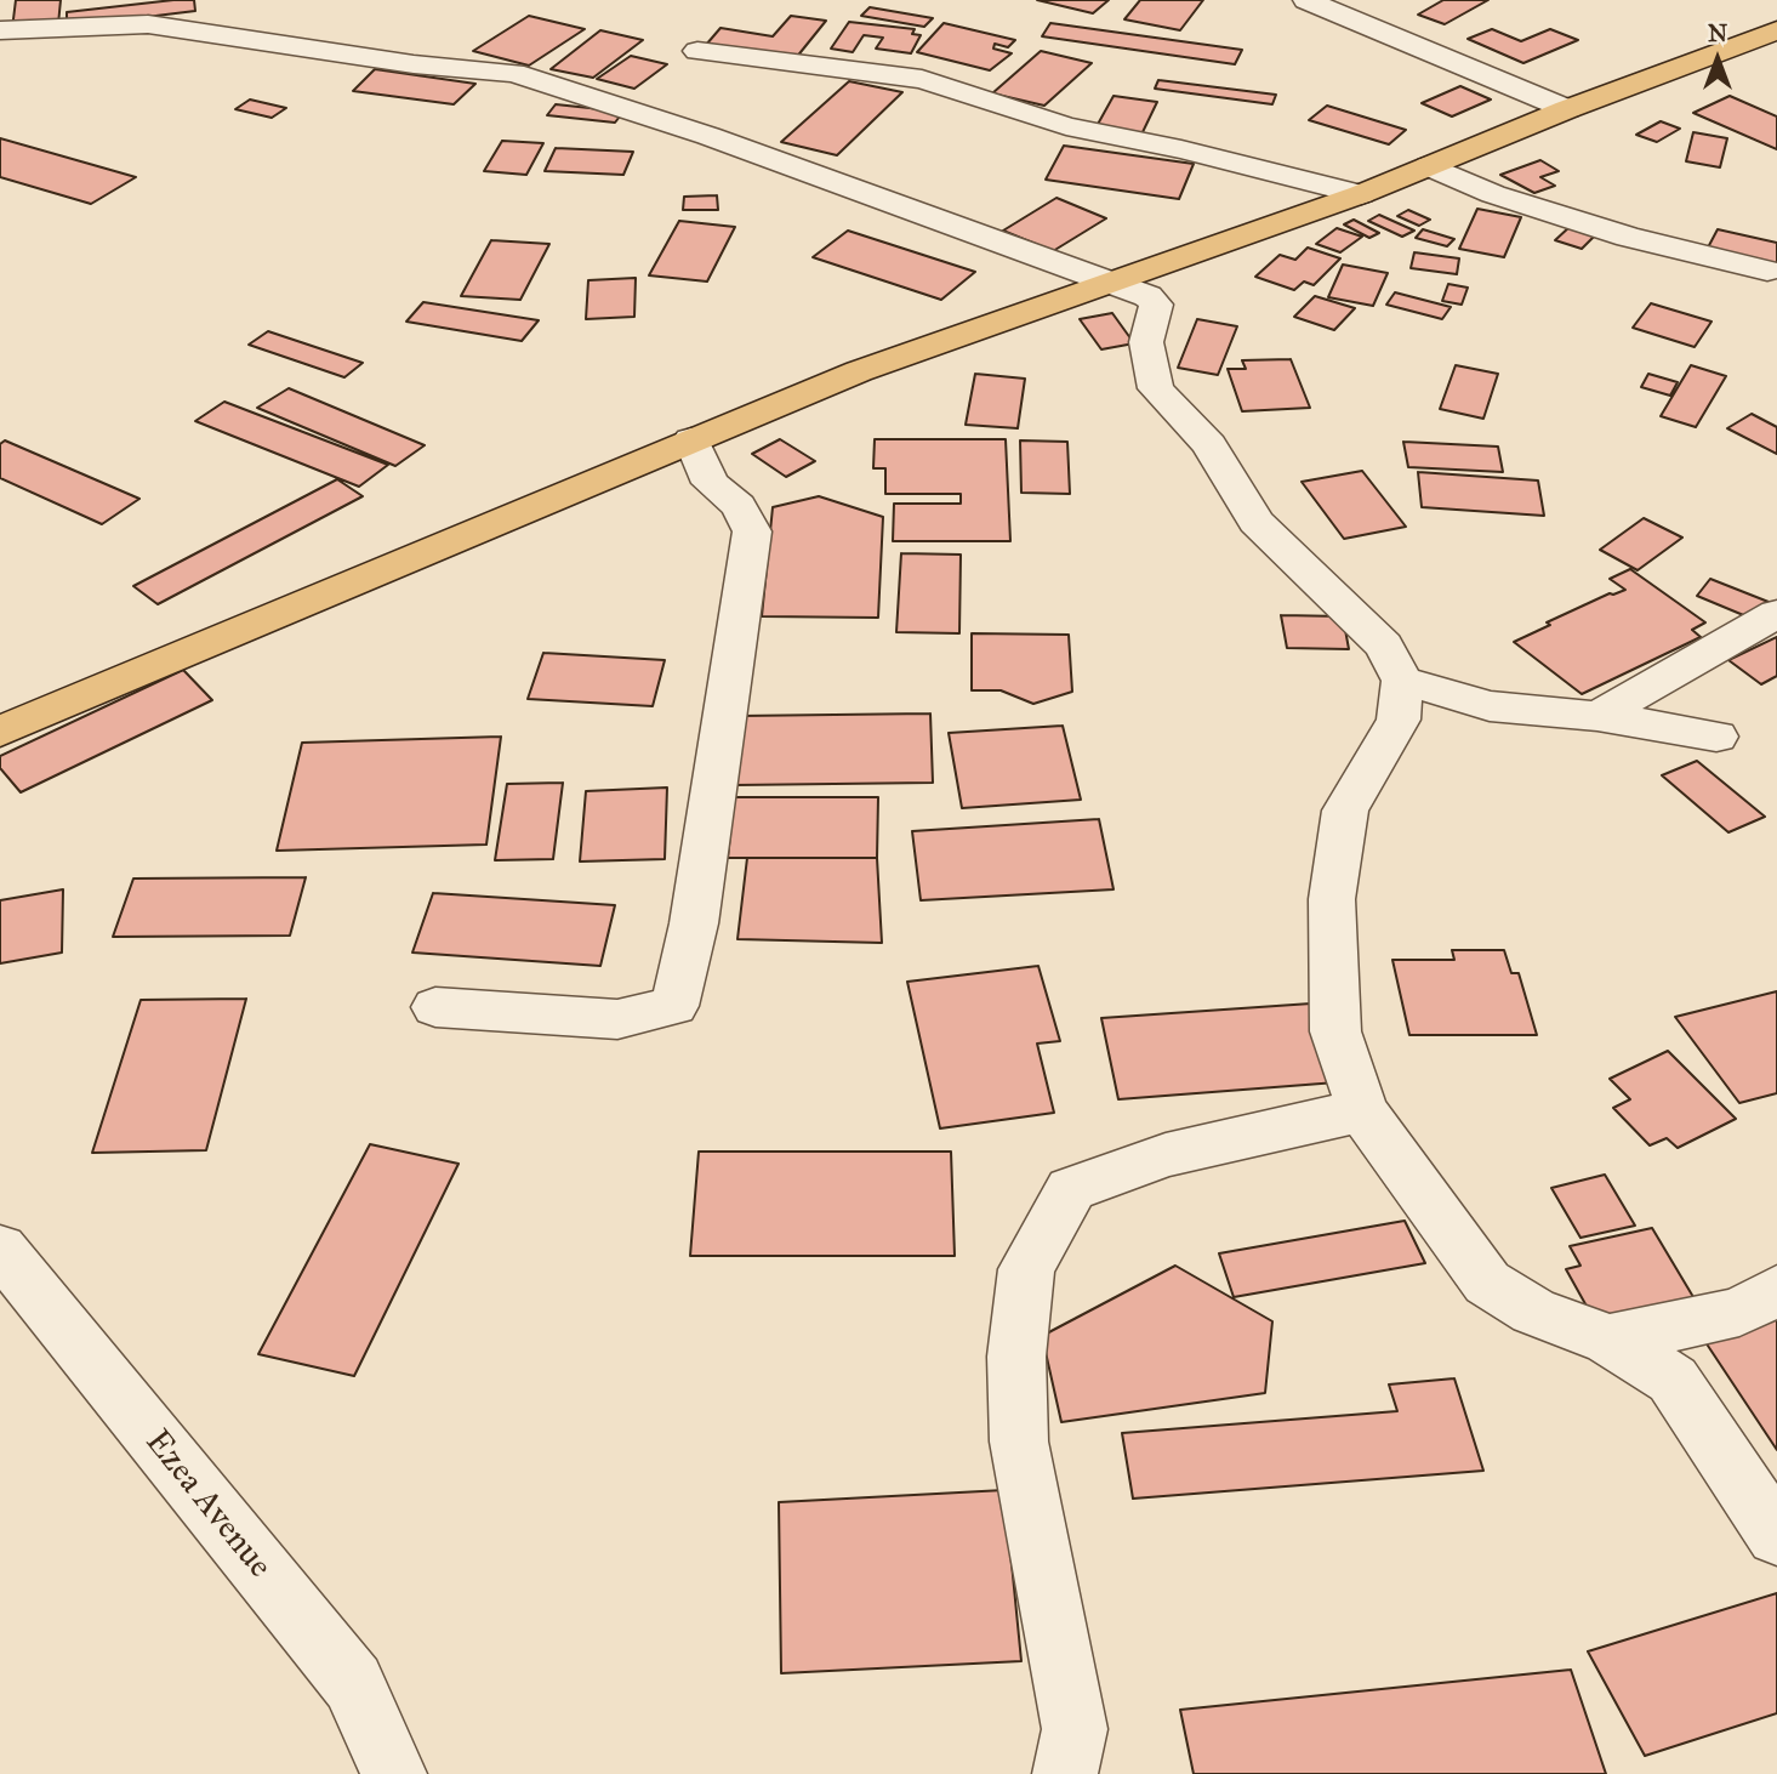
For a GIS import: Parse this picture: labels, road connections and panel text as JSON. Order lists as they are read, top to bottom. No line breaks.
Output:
{"streets":{"street":["Ezea Avenue"]},"north":"top"}
